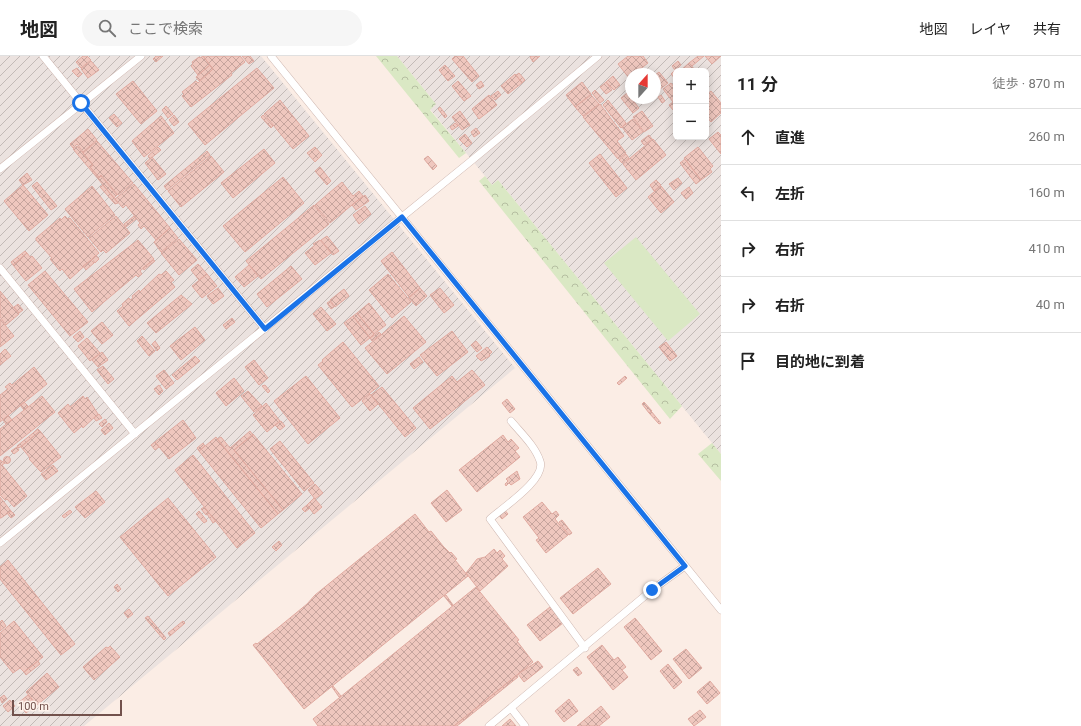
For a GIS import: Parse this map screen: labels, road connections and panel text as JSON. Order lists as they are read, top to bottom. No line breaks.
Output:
{"scale_bar":"100 m","north":"top","page":{"header":"地図","search":"ここで検索","nav":["地図","レイヤ","共有"],"heading":["11 分","徒歩 · 870 m"],"map_buttons":["+","−"],"list":[["直進","260 m"],["左折","160 m"],["右折","410 m"],["右折","40 m"],"目的地に到着"],"scale":"100 m"}}
